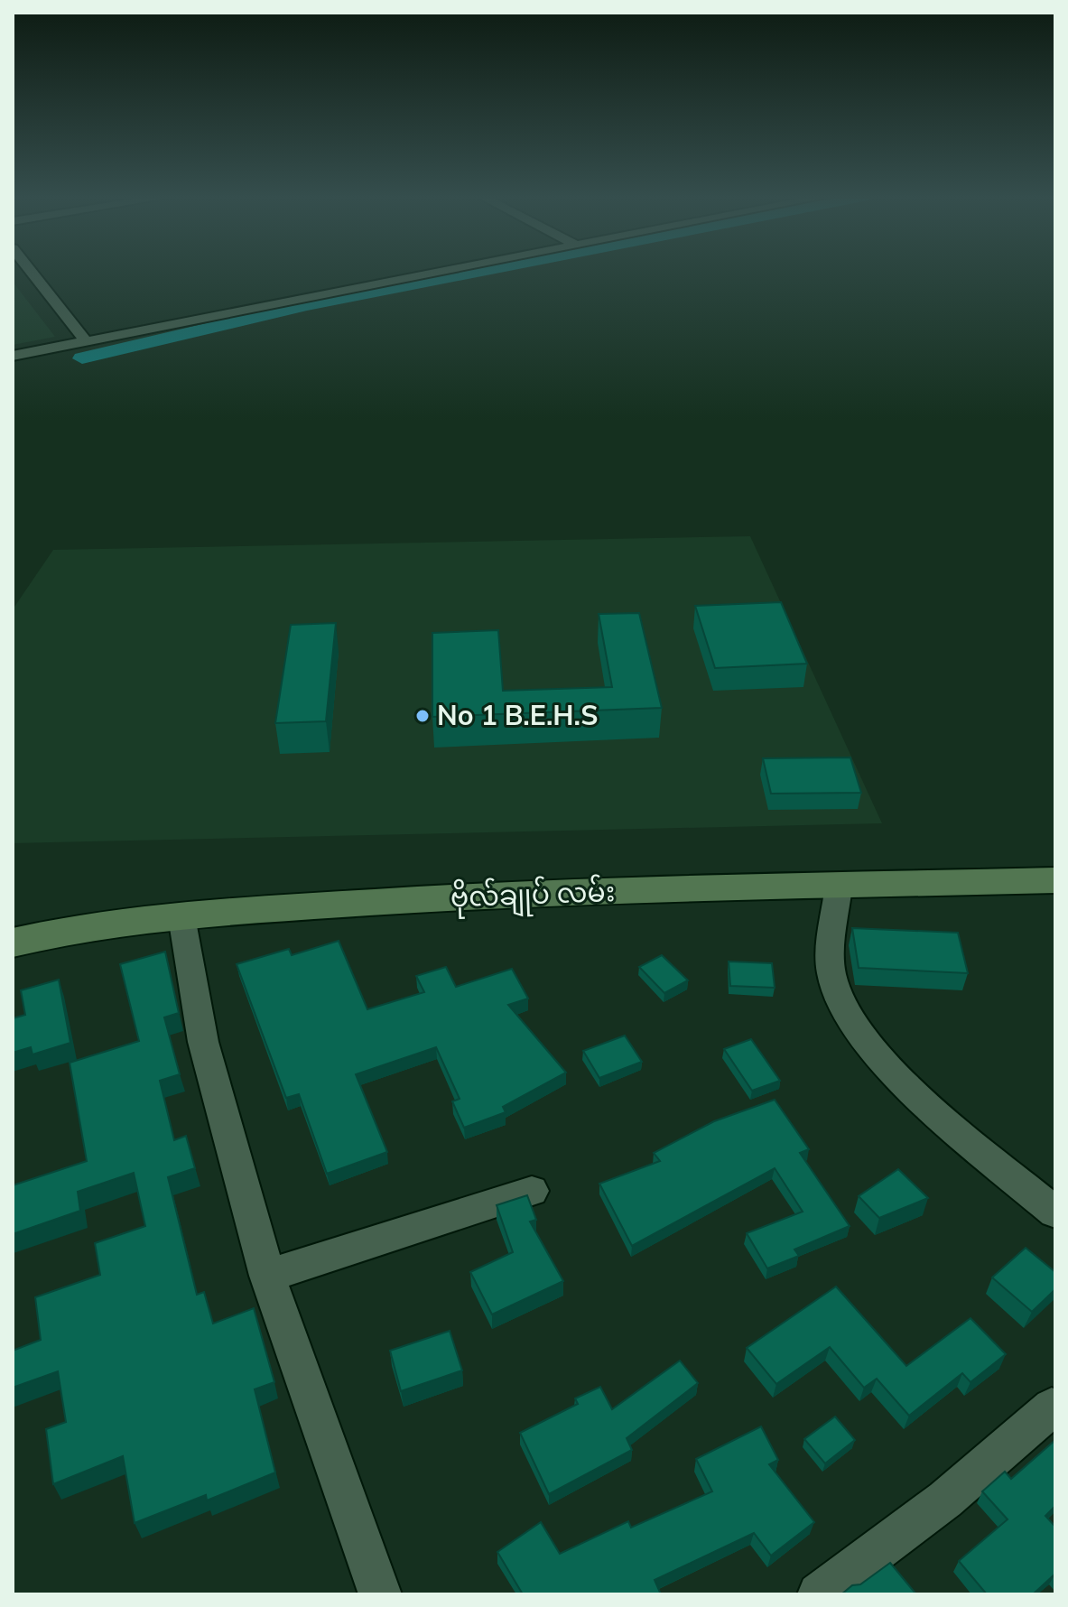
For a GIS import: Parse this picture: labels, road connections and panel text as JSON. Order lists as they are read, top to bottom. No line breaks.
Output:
{"streets":{"main road":["ဗိုလ်ချုပ် လမ်း"]},"places":["No 1 B.E.H.S"]}
